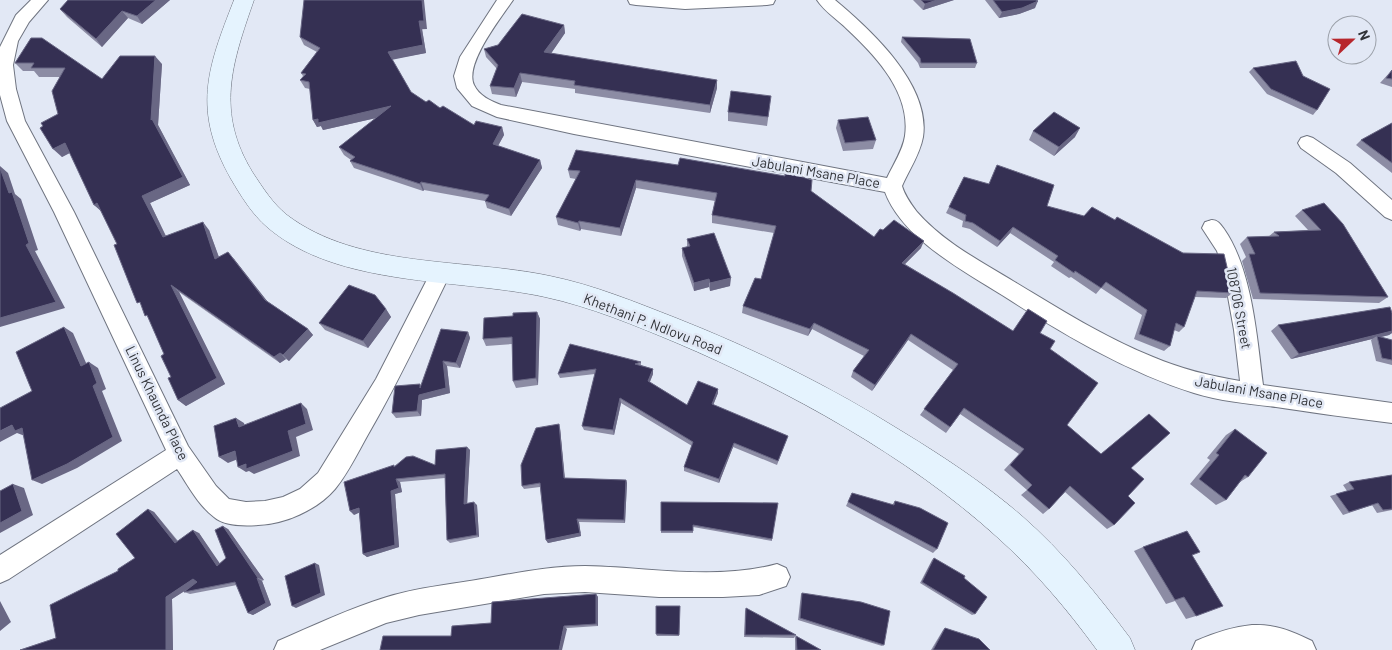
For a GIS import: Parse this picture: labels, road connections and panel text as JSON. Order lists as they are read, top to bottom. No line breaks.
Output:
{"streets":{"street":["Jabulani Msane Place","108706 Street","Khethani P. Ndlovu Road","Linus Khaunda Place"]},"crossings":[["Jabulani Msane Place","108706 Street"],["Khethani P. Ndlovu Road","Linus Khaunda Place"]],"north":"right"}
